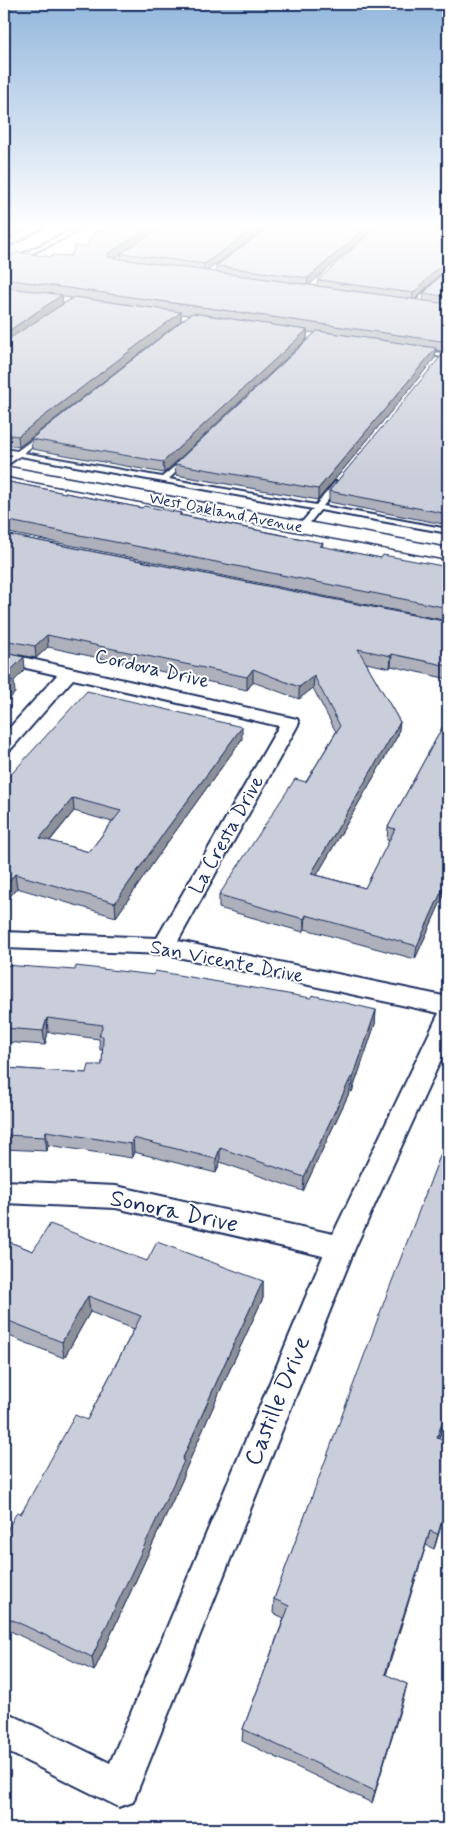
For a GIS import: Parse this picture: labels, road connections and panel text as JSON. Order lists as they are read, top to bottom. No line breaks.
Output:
{"streets":{"street":["West Oakland Avenue","Cordova Drive","La Cresta Drive","San Vicente Drive","Sonora Drive","Castille Drive"]},"crossings":[["Cordova Drive","La Cresta Drive"],["La Cresta Drive","San Vicente Drive"],["Sonora Drive","Castille Drive"]]}
